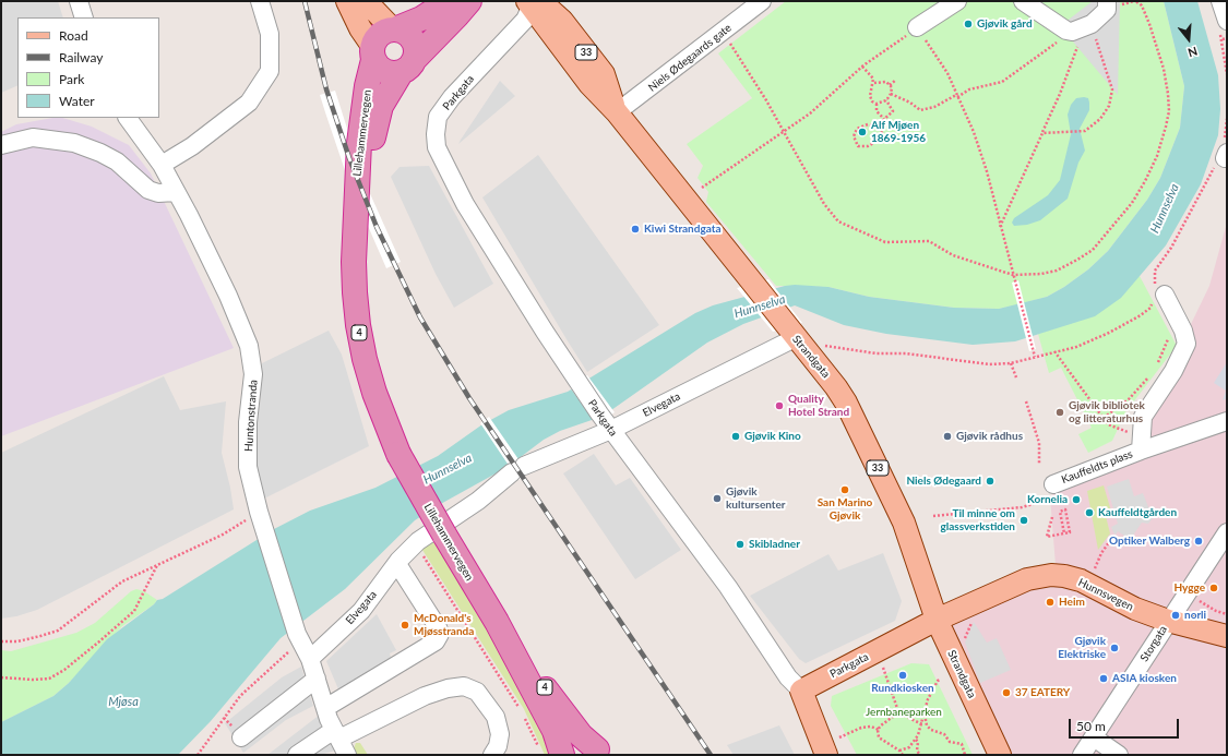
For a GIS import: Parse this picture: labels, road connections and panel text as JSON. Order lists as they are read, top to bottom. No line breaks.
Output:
{"streets":{"highway":["Lillehammervegen","4"],"main road":["33","Parkgata","Strandgata","Hunnsvegen"],"street":["Niels Ødegaards gate","Elvegata","Huntonstranda","Kauffeldts plass","Storgata"]},"crossings":[["Niels Ødegaards gate","Strandgata"],["Parkgata","Strandgata"],["Parkgata","Elvegata"],["Parkgata","Hunnsvegen"],["Lillehammervegen","4"],["Strandgata","Elvegata"],["Strandgata","Hunnsvegen"],["Elvegata","Huntonstranda"],["Hunnsvegen","Storgata"]],"water":["Hunnselva","Mjøsa"],"parks":["Jernbaneparken"],"places":["Gjøvik gård","Alf Mjøen 1869-1956","Kiwi Strandgata","Quality Hotel Strand","Gjøvik bibliotek og litteraturhus","Gjøvik Kino","Gjøvik rådhus","Niels Ødegaard","San Marino Gjøvik","Gjøvik kultursenter","Kornelia","Kauffeldtgården","Til minne om glassverkstiden","Optiker Walberg","Skibladner","Hygge","Heim","norli","McDonald's Mjøsstranda","Gjøvik Elektriske","Rundkiosken","ASIA kiosken","37 EATERY"],"legend":["Road","Railway","Park","Water"],"scale_bar":"50 m","north":"bottom"}
